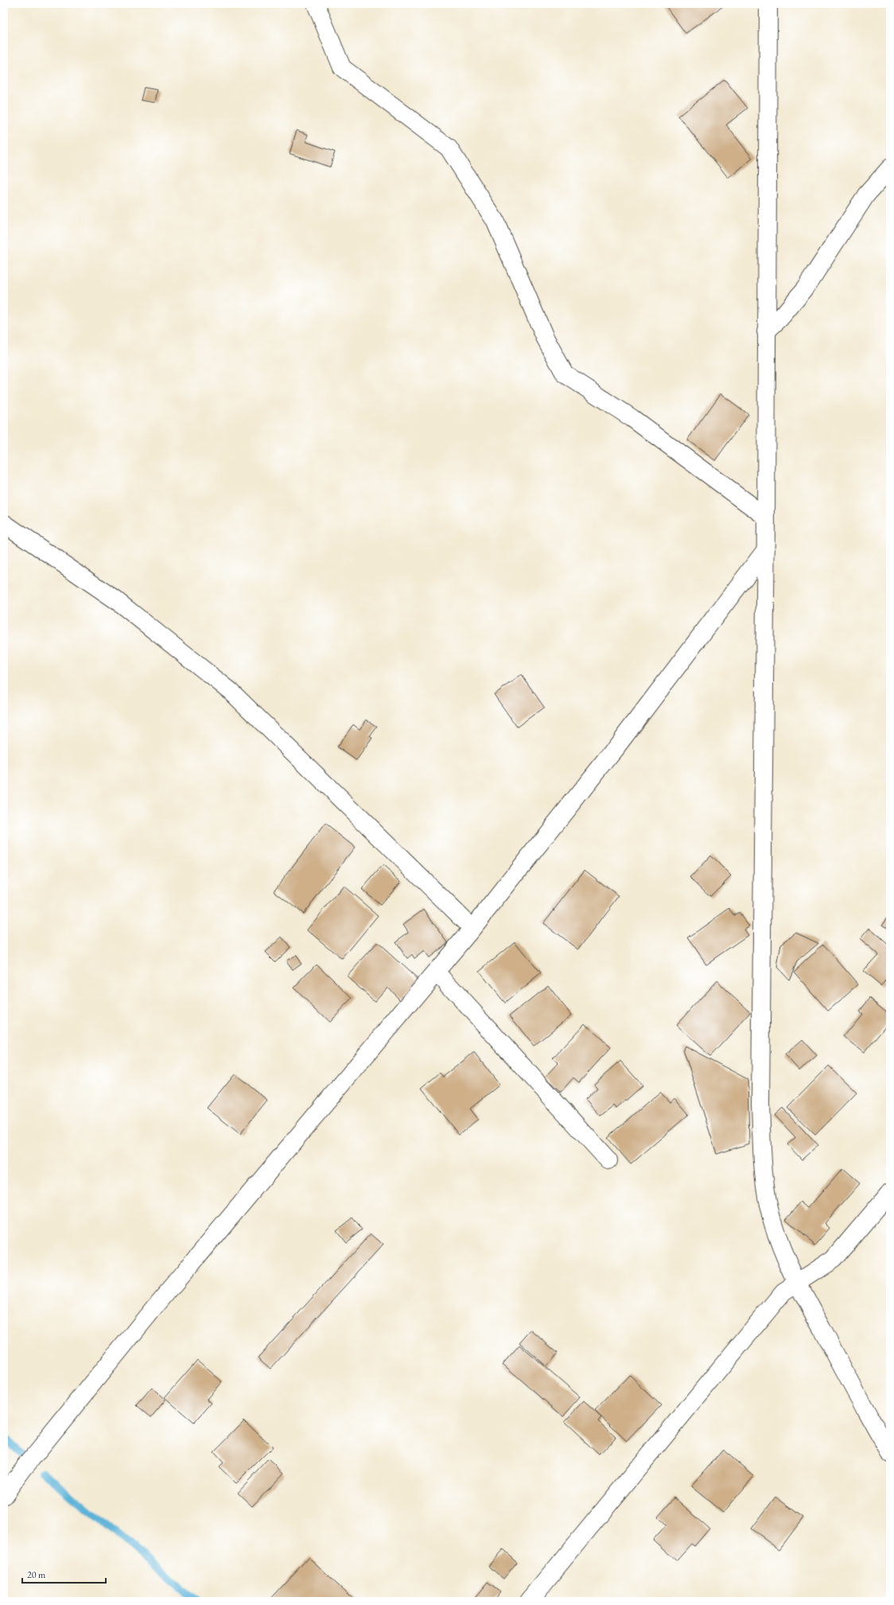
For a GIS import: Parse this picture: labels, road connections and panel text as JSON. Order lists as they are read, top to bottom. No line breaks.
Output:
{"scale_bar":"20 m"}
